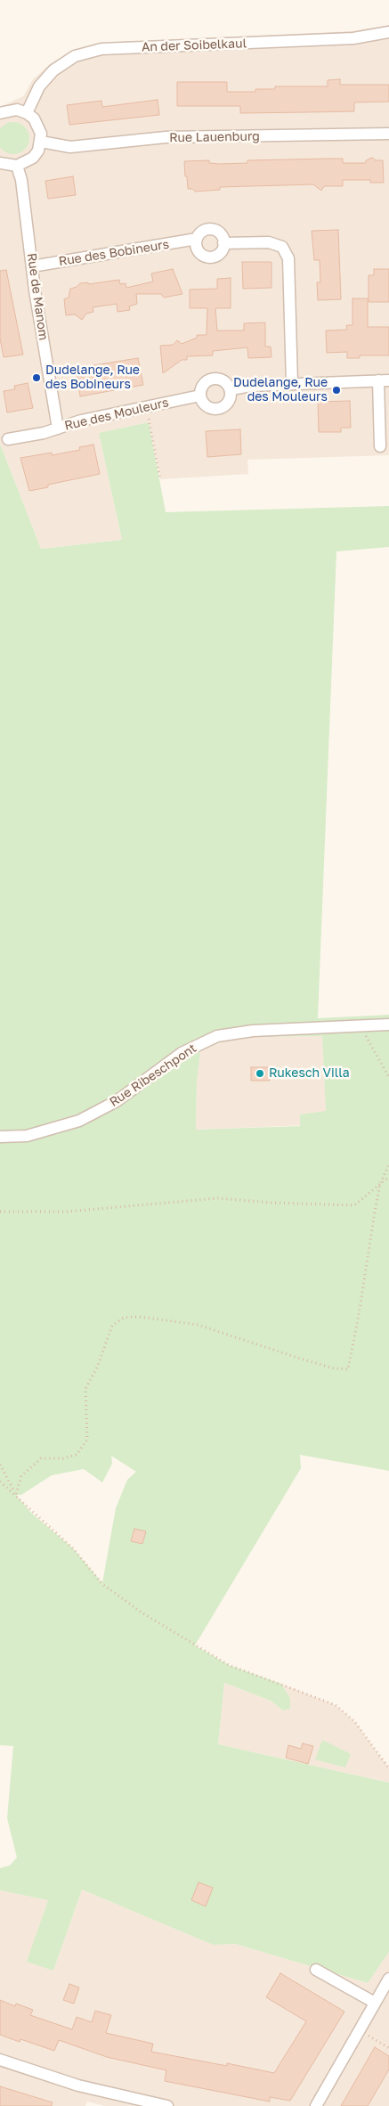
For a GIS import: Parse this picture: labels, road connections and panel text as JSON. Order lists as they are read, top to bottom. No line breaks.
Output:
{"streets":{"street":["An der Soibelkaul","Rue Lauenburg","Rue des Bobineurs","Rue de Manom","Rue des Mouleurs","Rue Ribeschpont"]},"crossings":[["Rue des Bobineurs","Rue de Manom"],["Rue de Manom","Rue des Mouleurs"]],"places":["Dudelange, Rue des Bobineurs","Dudelange, Rue des Mouleurs","Rukesch Villa"]}
